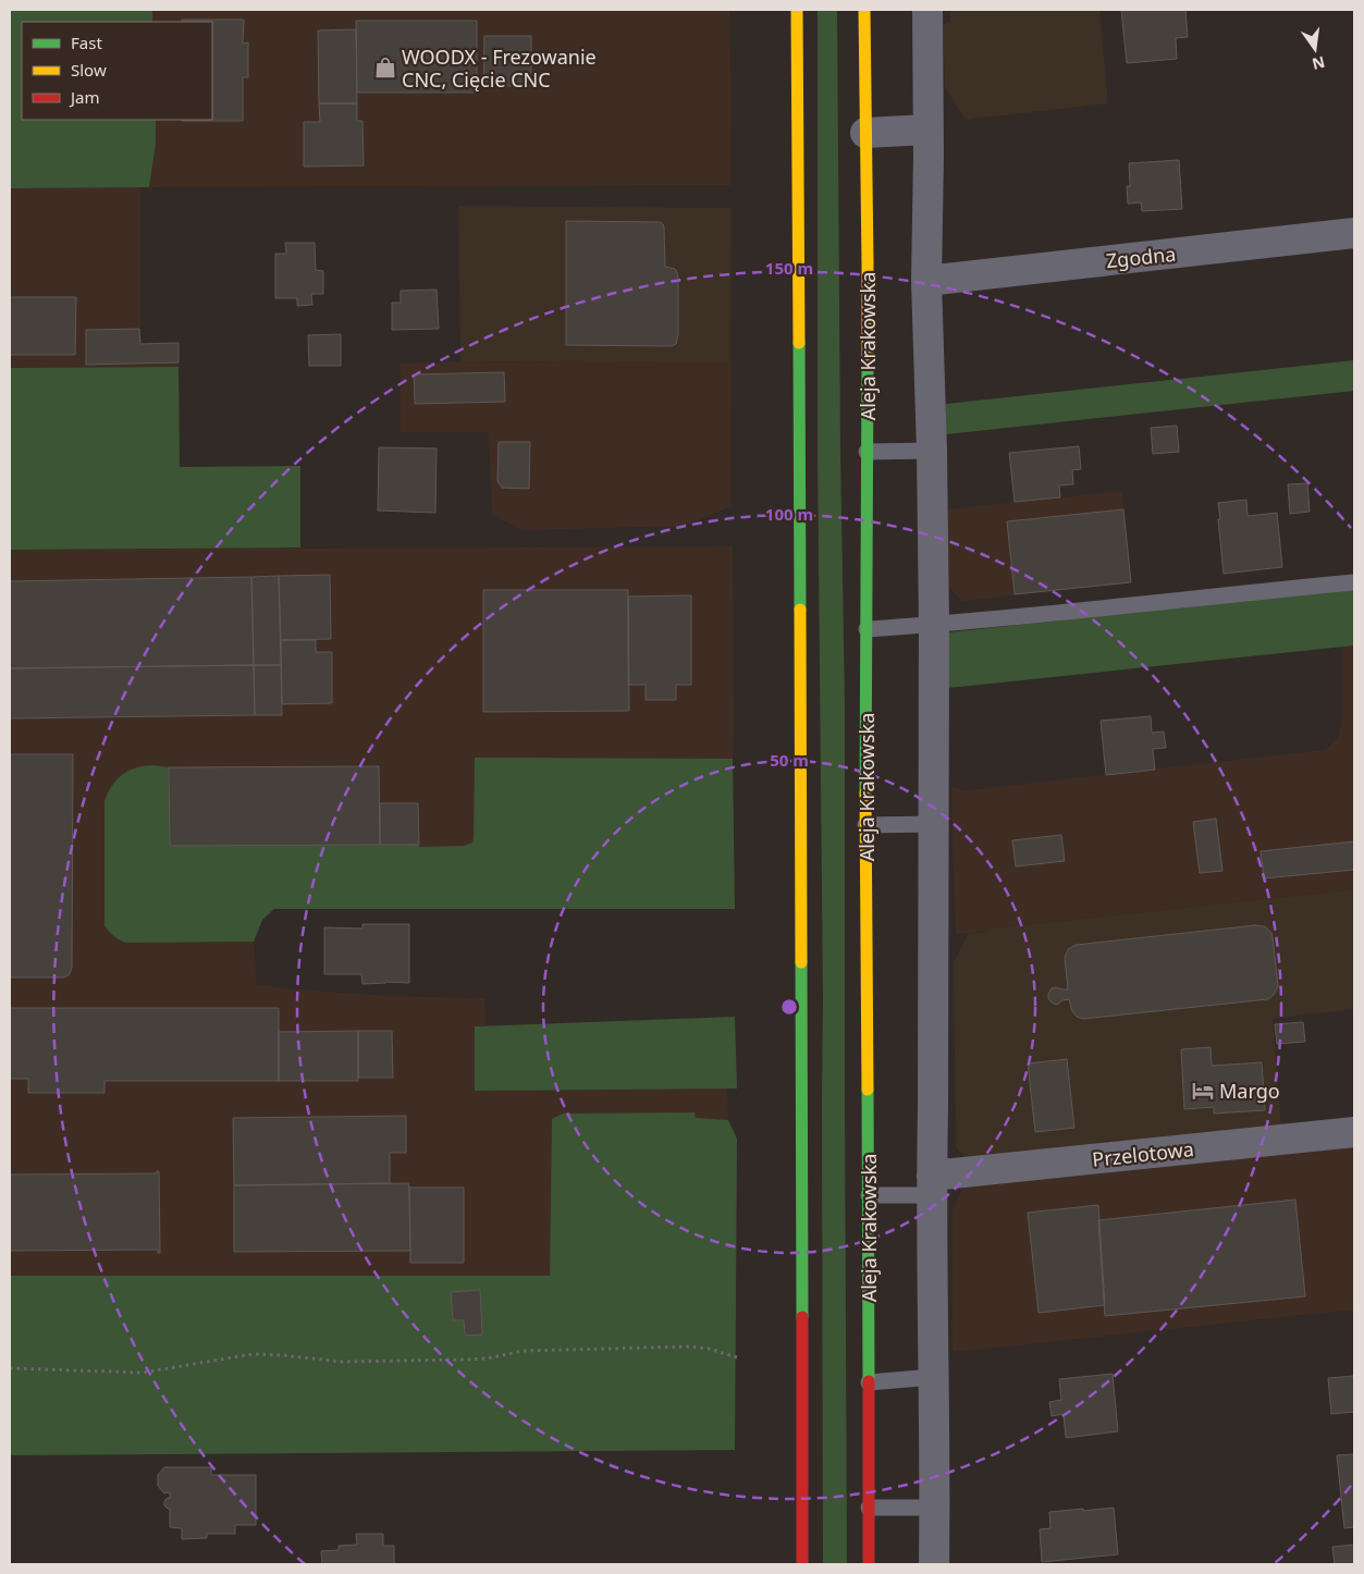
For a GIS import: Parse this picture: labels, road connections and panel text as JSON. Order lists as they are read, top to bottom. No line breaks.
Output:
{"streets":{"main road":["Aleja Krakowska"],"street":["Zgodna","Przelotowa"]},"places":{"shop":["WOODX - Frezowanie CNC, Cięcie CNC"],"hotel":["Margo"]},"legend":["Fast","Slow","Jam"],"north":"bottom","rings":["150 m","100 m","50 m"]}
